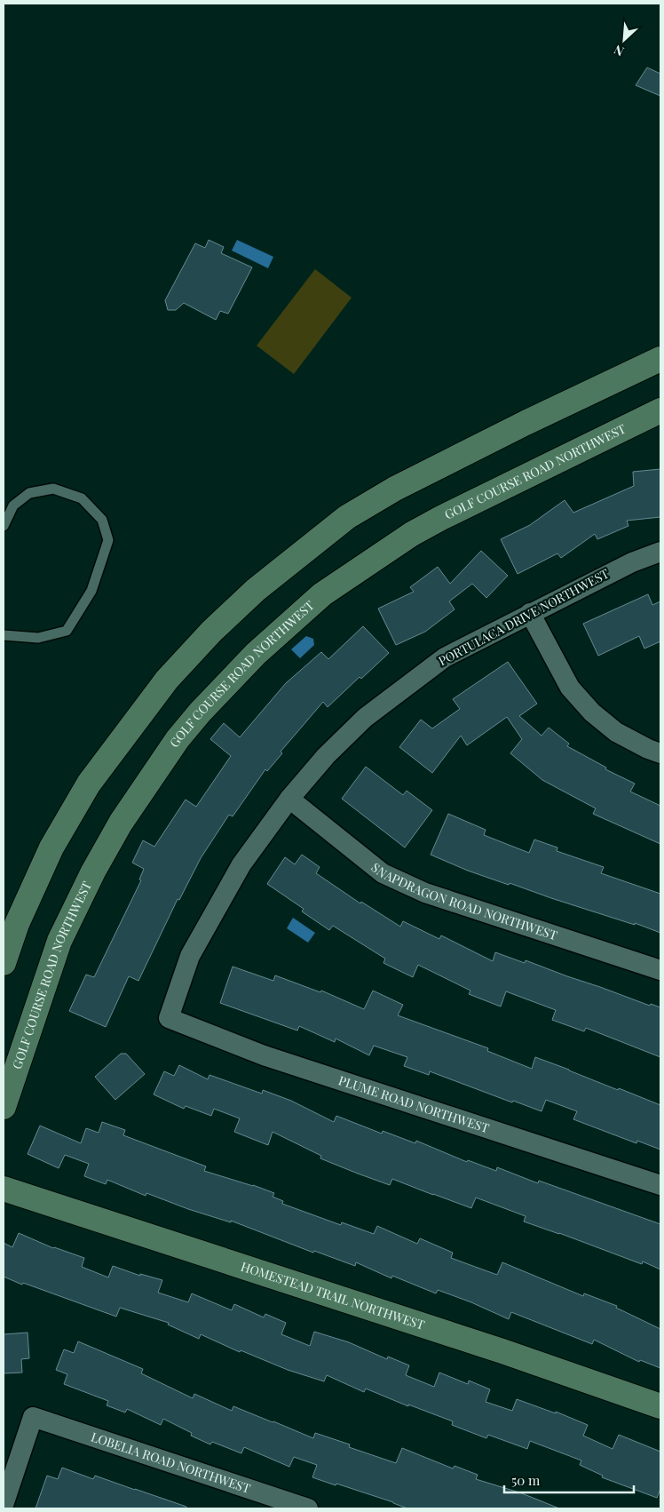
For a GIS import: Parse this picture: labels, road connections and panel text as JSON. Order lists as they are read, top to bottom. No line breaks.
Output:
{"streets":{"main road":["GOLF COURSE ROAD NORTHWEST","HOMESTEAD TRAIL NORTHWEST"],"street":["PORTULACA DRIVE NORTHWEST","SNAPDRAGON ROAD NORTHWEST","PLUME ROAD NORTHWEST","LOBELIA ROAD NORTHWEST"]},"crossings":[["PORTULACA DRIVE NORTHWEST","SNAPDRAGON ROAD NORTHWEST"],["PORTULACA DRIVE NORTHWEST","PLUME ROAD NORTHWEST"]],"scale_bar":"50 m","north":"bottom left"}
